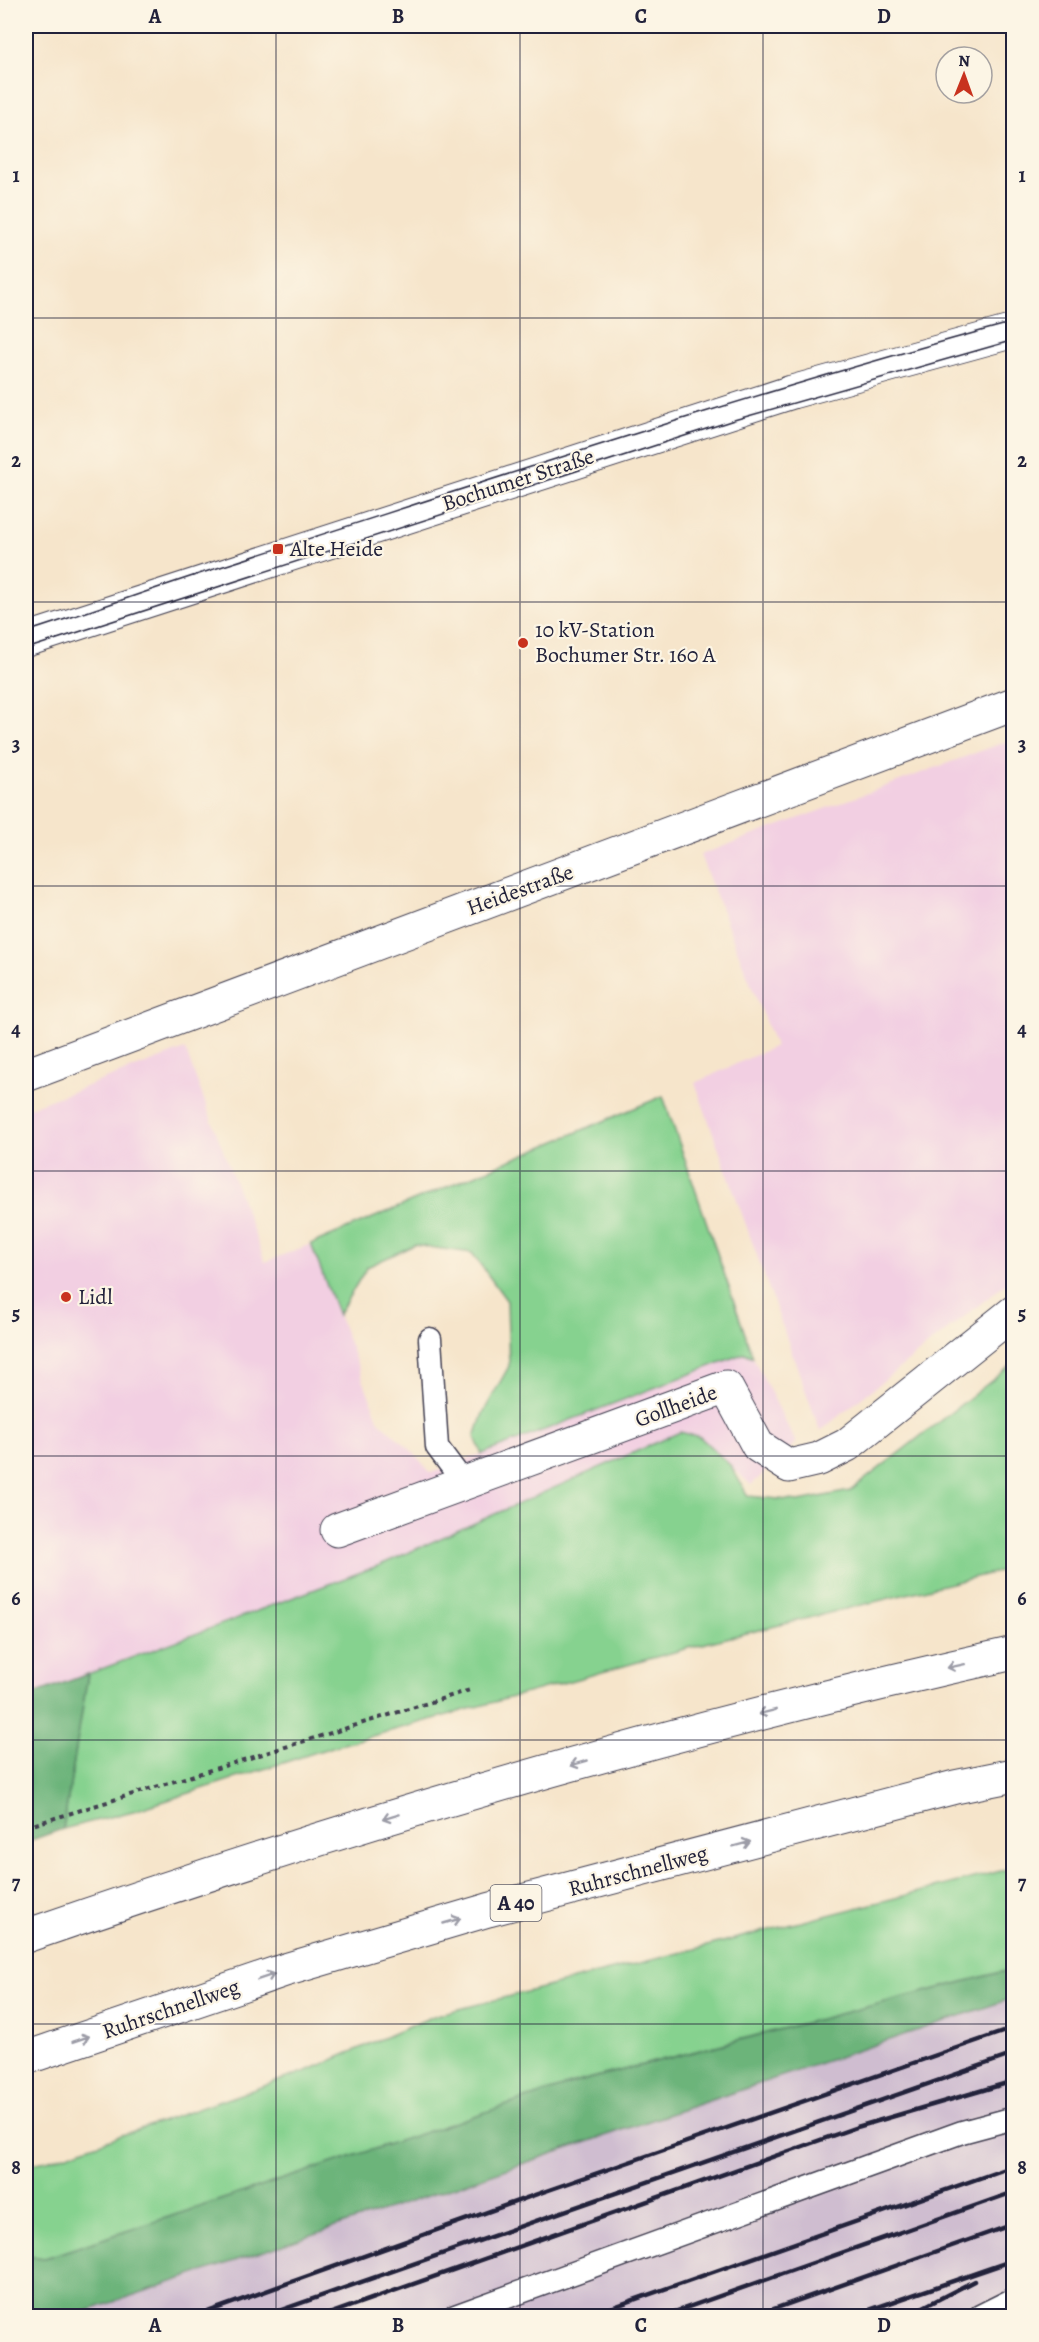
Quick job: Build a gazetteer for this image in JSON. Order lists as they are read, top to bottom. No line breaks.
{"streets":{"main road":["Bochumer Straße","Heidestraße","Gollheide","Ruhrschnellweg","A 40"]},"places":{"transit":["Alte Heide"],"other":["10 kV-Station Bochumer Str. 160 A","Lidl"]},"north":"top","grid":{"columns":["A","B","C","D"],"rows":["1","2","3","4","5","6","7","8"]}}
